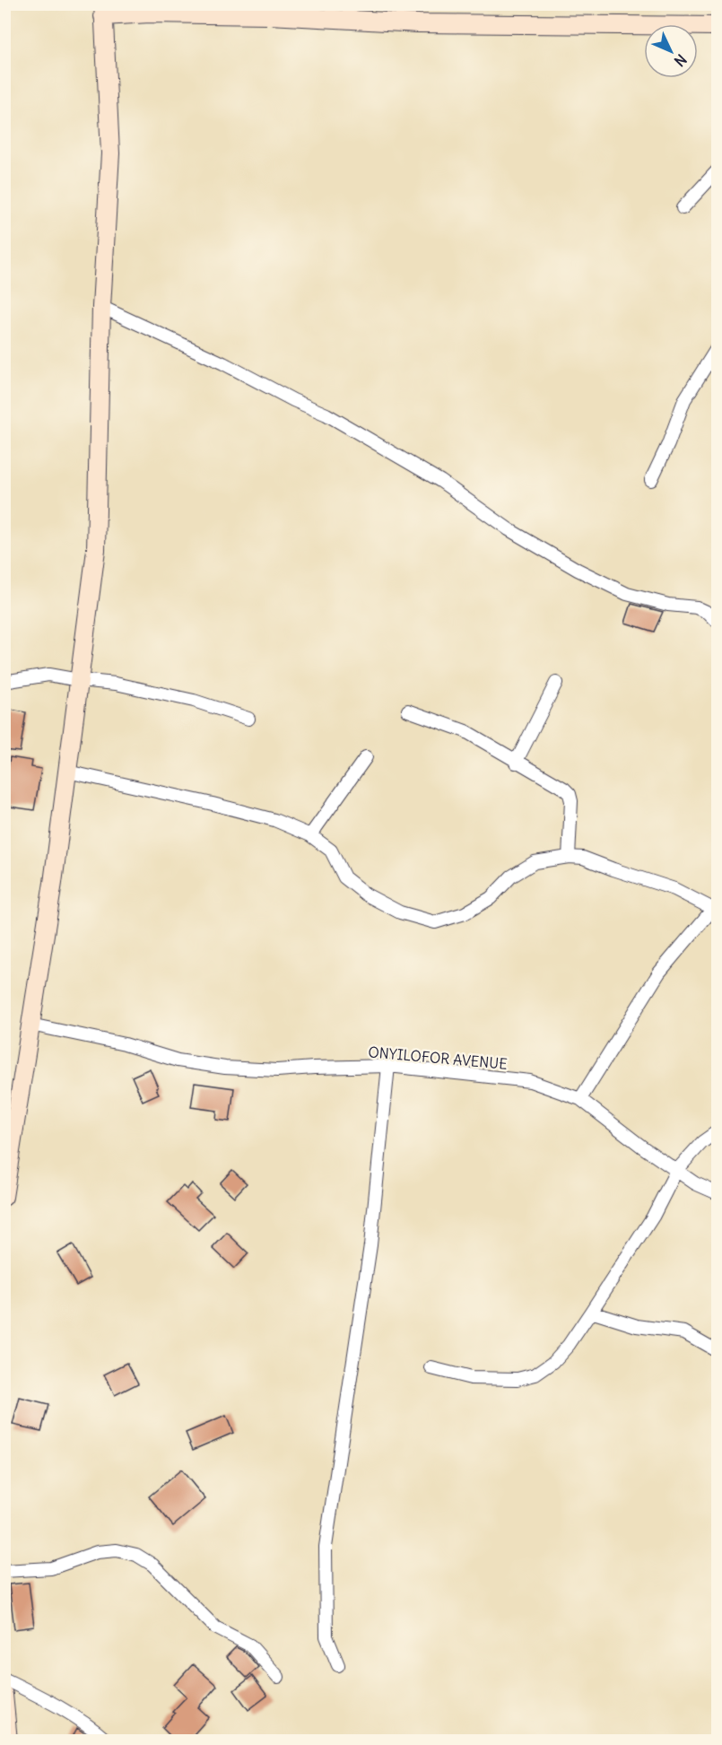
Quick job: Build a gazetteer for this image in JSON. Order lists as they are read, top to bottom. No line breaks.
{"streets":{"street":["ONYILOFOR AVENUE"]},"north":"bottom right"}
